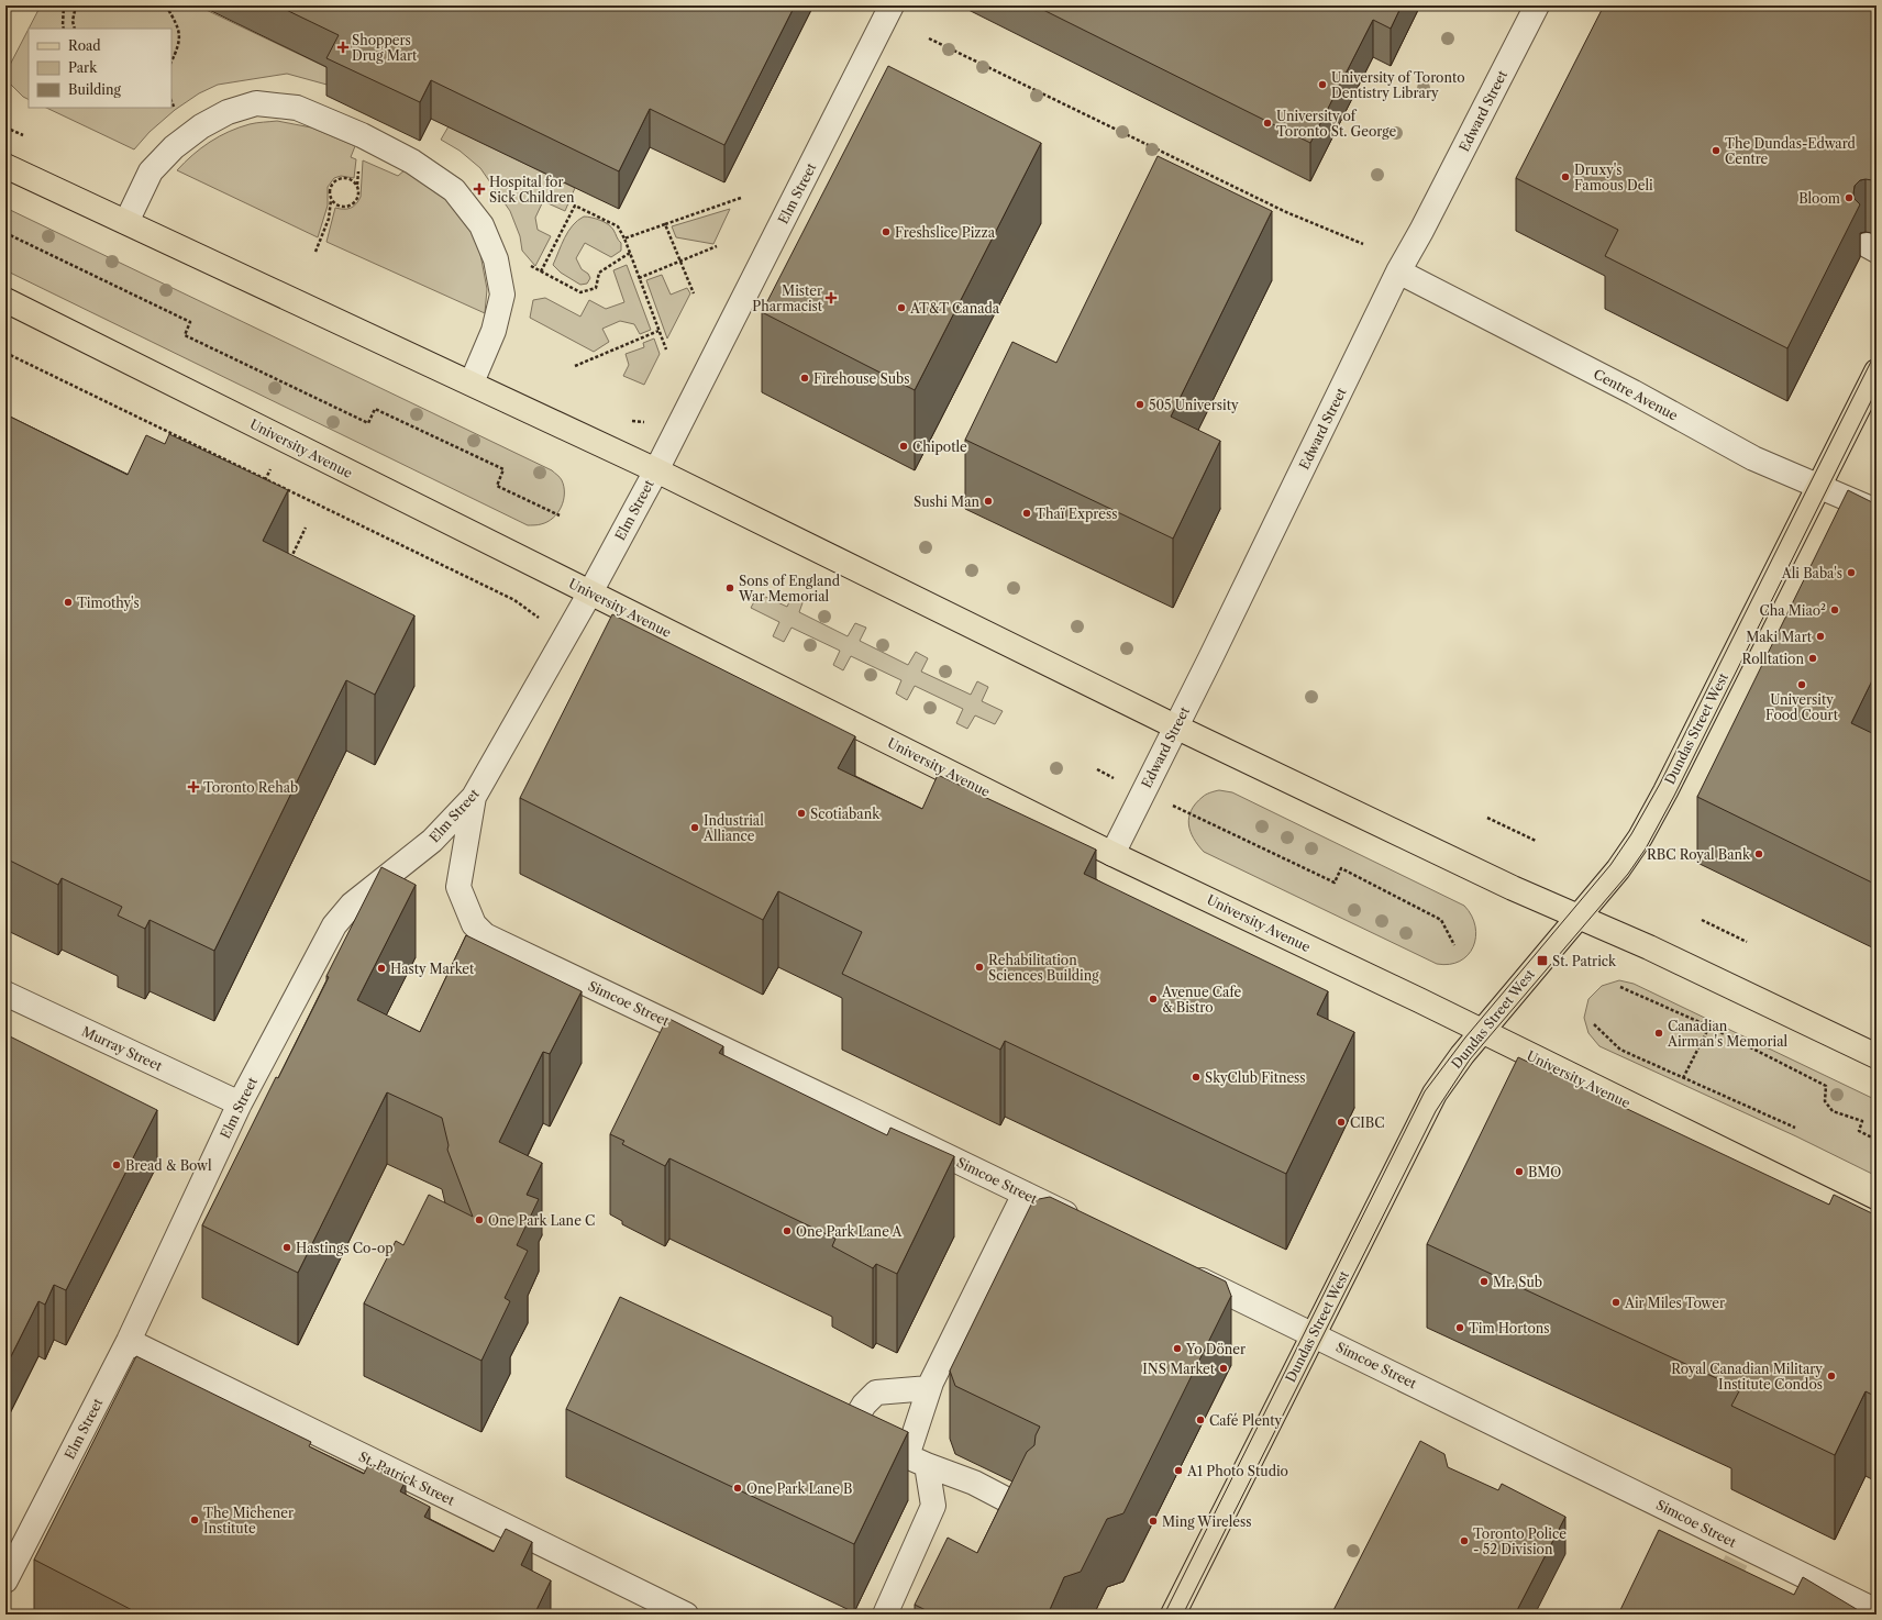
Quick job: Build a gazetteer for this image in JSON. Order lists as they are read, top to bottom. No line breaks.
{"streets":{"main road":["University Avenue","Dundas Street West"],"street":["Edward Street","Elm Street","Centre Avenue","Simcoe Street","Murray Street","St. Patrick Street"]},"crossings":[["Edward Street","Centre Avenue"],["Edward Street","University Avenue"],["Elm Street","University Avenue"],["Elm Street","Simcoe Street"],["Elm Street","Murray Street"],["Elm Street","St. Patrick Street"],["Centre Avenue","Dundas Street West"],["University Avenue","Dundas Street West"],["Dundas Street West","Simcoe Street"]],"places":{"health":["Shoppers Drug Mart","Hospital for Sick Children","Mister Pharmacist","Toronto Rehab"],"other":["University of Toronto Dentistry Library","University of Toronto St. George","The Dundas-Edward Centre","Druxy's Famous Deli","Bloom","Freshslice Pizza","AT&T Canada","Firehouse Subs","505 University","Chipotle","Sushi Man","Thaï Express","Ali Baba's","Sons of England War Memorial","Timothy's","Cha Miao²","Maki Mart","Rolltation","University Food Court","Scotiabank","Industrial Alliance","RBC Royal Bank","Rehabilitation Sciences Building","Hasty Market","Avenue Cafe & Bistro","Canadian Airman's Memorial","SkyClub Fitness","CIBC","Bread & Bowl","BMO","One Park Lane C","One Park Lane A","Hastings Co-op","Mr. Sub","Air Miles Tower","Tim Hortons","Yo Döner","INS Market","Royal Canadian Military Institute Condos","Café Plenty","A1 Photo Studio","One Park Lane B","The Michener Institute","Ming Wireless","Toronto Police - 52 Division"],"transit":["St. Patrick"]},"legend":["Road","Park","Building"]}
